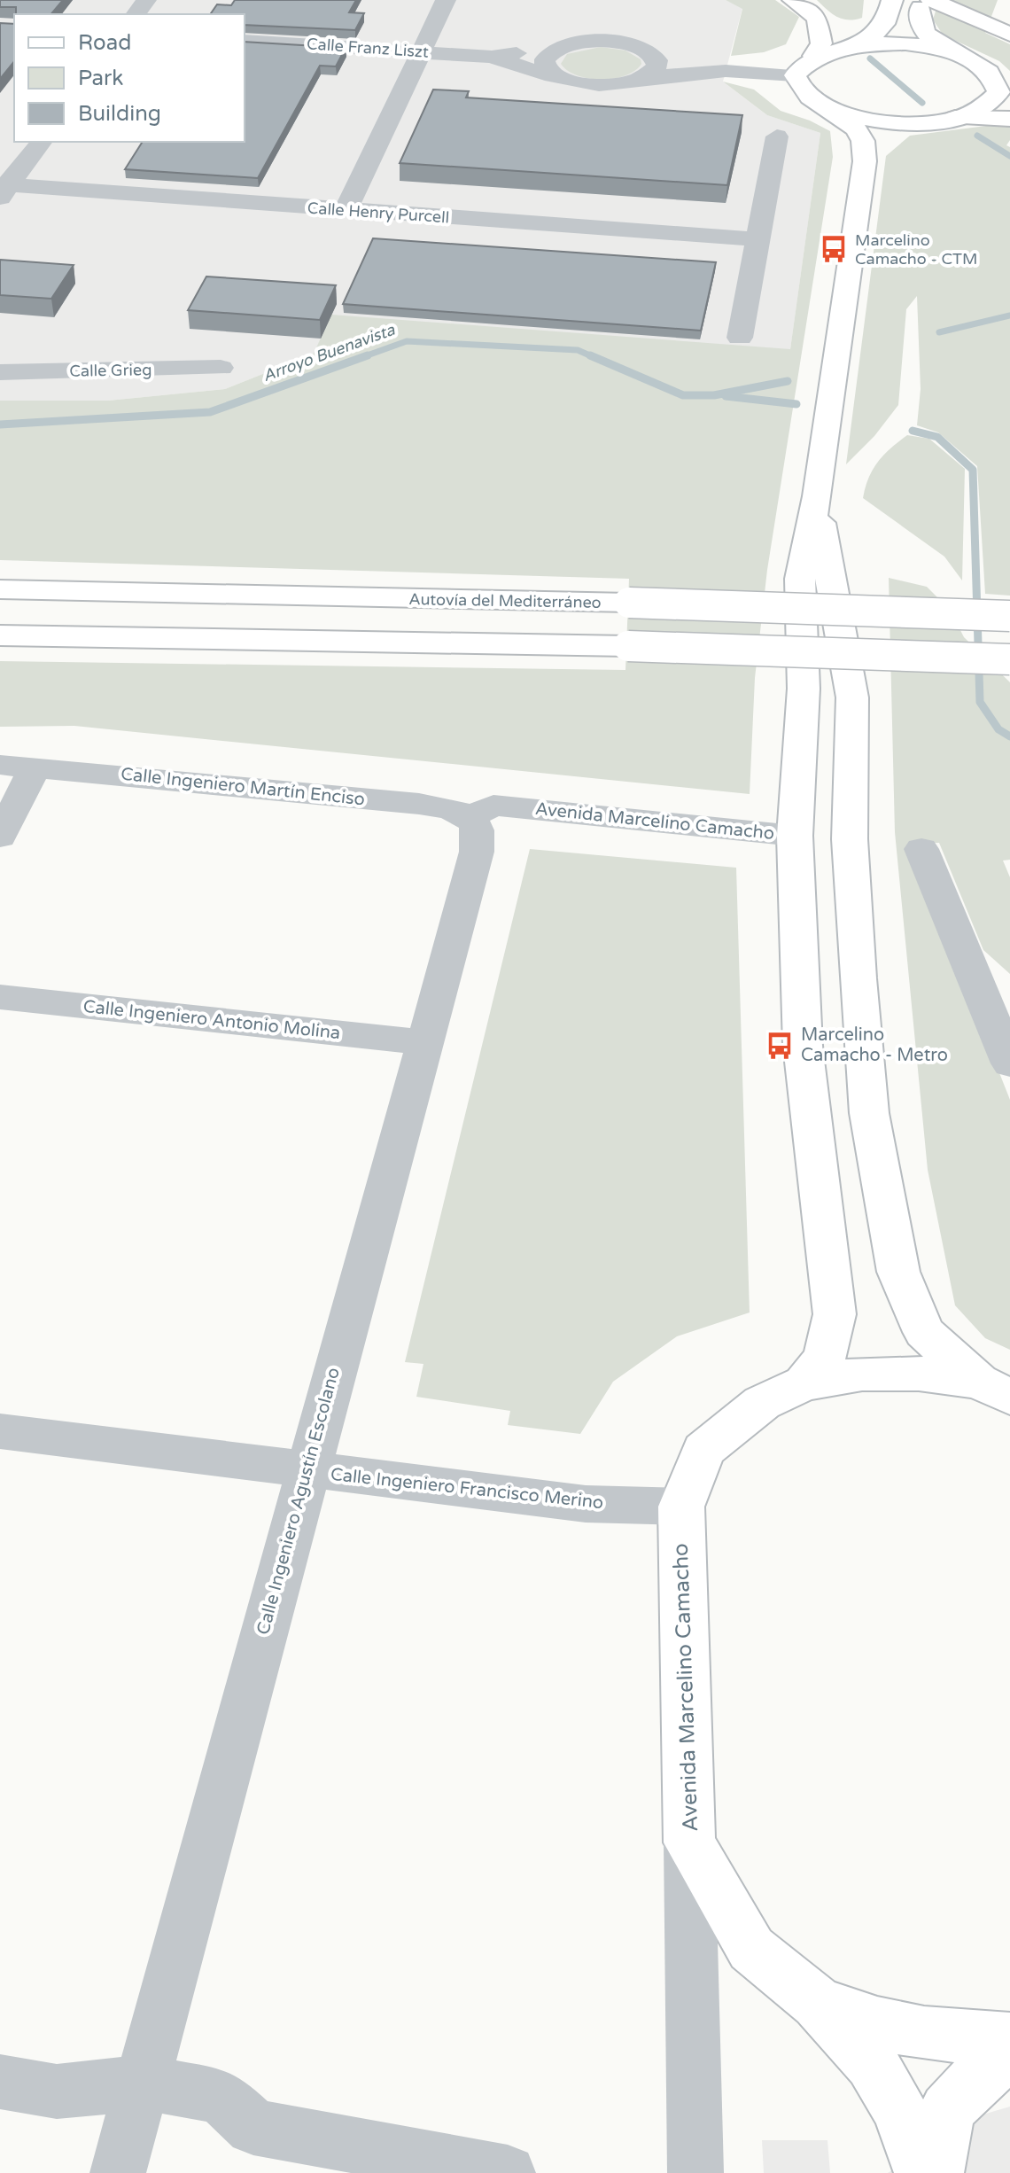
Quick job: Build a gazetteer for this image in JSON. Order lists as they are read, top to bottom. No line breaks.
{"streets":{"main road":["Autovía del Mediterráneo","Avenida Marcelino Camacho"],"street":["Calle Franz Liszt","Calle Henry Purcell","Calle Grieg","Calle Ingeniero Martín Enciso","Calle Ingeniero Antonio Molina","Calle Ingeniero Francisco Merino","Calle Ingeniero Agustín Escolano"]},"crossings":[["Calle Ingeniero Martín Enciso","Avenida Marcelino Camacho"],["Calle Ingeniero Martín Enciso","Calle Ingeniero Agustín Escolano"],["Avenida Marcelino Camacho","Calle Ingeniero Francisco Merino"],["Avenida Marcelino Camacho","Calle Ingeniero Agustín Escolano"],["Calle Ingeniero Antonio Molina","Calle Ingeniero Agustín Escolano"],["Calle Ingeniero Francisco Merino","Calle Ingeniero Agustín Escolano"]],"water":["Arroyo Buenavista"],"places":{"bus stop":["Marcelino Camacho - CTM","Marcelino Camacho - Metro"]},"legend":["Road","Park","Building"]}
